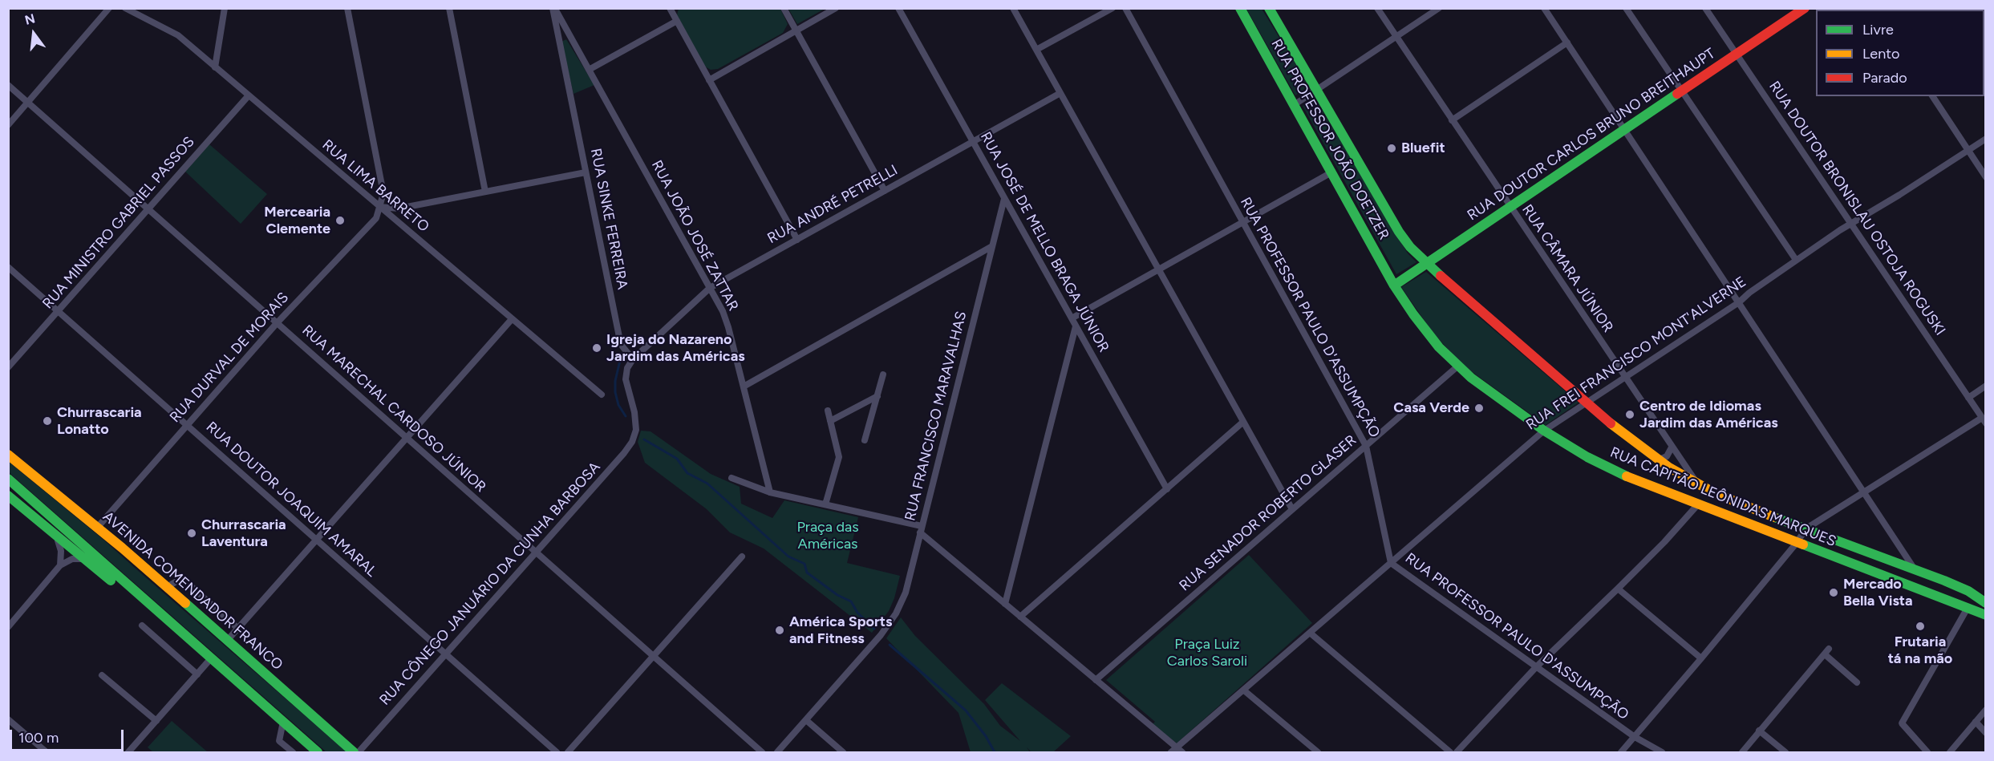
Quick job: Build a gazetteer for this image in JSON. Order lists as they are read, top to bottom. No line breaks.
{"streets":{"main road":["RUA DOUTOR CARLOS BRUNO BREITHAUPT","RUA PROFESSOR JOÃO DOETZER","RUA CAPITÃO LEÔNIDAS MARQUES","AVENIDA COMENDADOR FRANCO"],"street":["RUA LIMA BARRETO","RUA ANDRÉ PETRELLI","RUA DOUTOR BRONISLAU OSTOJA ROGUSKI","RUA SINKE FERREIRA","RUA MINISTRO GABRIEL PASSOS","RUA JOÃO JOSÉ ZATTAR","RUA JOSÉ DE MELLO BRAGA JÚNIOR","RUA CÂMARA JÚNIOR","RUA PROFESSOR PAULO D'ASSUMPÇÃO","RUA FREI FRANCISCO MONT'ALVERNE","RUA DURVAL DE MORAIS","RUA MARECHAL CARDOSO JÚNIOR","RUA FRANCISCO MARAVALHAS","RUA DOUTOR JOAQUIM AMARAL","RUA SENADOR ROBERTO GLASER","RUA CÔNEGO JANUÁRIO DA CUNHA BARBOSA"]},"crossings":[["RUA DOUTOR CARLOS BRUNO BREITHAUPT","RUA PROFESSOR JOÃO DOETZER"],["RUA DOUTOR CARLOS BRUNO BREITHAUPT","RUA DOUTOR BRONISLAU OSTOJA ROGUSKI"],["RUA DOUTOR CARLOS BRUNO BREITHAUPT","RUA CÂMARA JÚNIOR"],["RUA DOUTOR CARLOS BRUNO BREITHAUPT","RUA CAPITÃO LEÔNIDAS MARQUES"],["RUA PROFESSOR JOÃO DOETZER","RUA CAPITÃO LEÔNIDAS MARQUES"],["RUA LIMA BARRETO","RUA MINISTRO GABRIEL PASSOS"],["RUA LIMA BARRETO","RUA DURVAL DE MORAIS"],["RUA ANDRÉ PETRELLI","RUA SINKE FERREIRA"],["RUA ANDRÉ PETRELLI","RUA JOÃO JOSÉ ZATTAR"],["RUA ANDRÉ PETRELLI","RUA JOSÉ DE MELLO BRAGA JÚNIOR"],["RUA ANDRÉ PETRELLI","RUA CÔNEGO JANUÁRIO DA CUNHA BARBOSA"],["RUA DOUTOR BRONISLAU OSTOJA ROGUSKI","RUA FREI FRANCISCO MONT'ALVERNE"],["RUA SINKE FERREIRA","RUA JOÃO JOSÉ ZATTAR"],["RUA SINKE FERREIRA","RUA CÔNEGO JANUÁRIO DA CUNHA BARBOSA"],["RUA MINISTRO GABRIEL PASSOS","RUA MARECHAL CARDOSO JÚNIOR"],["RUA MINISTRO GABRIEL PASSOS","RUA DOUTOR JOAQUIM AMARAL"],["RUA JOSÉ DE MELLO BRAGA JÚNIOR","RUA FRANCISCO MARAVALHAS"],["RUA CÂMARA JÚNIOR","RUA FREI FRANCISCO MONT'ALVERNE"],["RUA CÂMARA JÚNIOR","RUA CAPITÃO LEÔNIDAS MARQUES"],["RUA PROFESSOR PAULO D'ASSUMPÇÃO","RUA FREI FRANCISCO MONT'ALVERNE"],["RUA PROFESSOR PAULO D'ASSUMPÇÃO","RUA SENADOR ROBERTO GLASER"],["RUA FREI FRANCISCO MONT'ALVERNE","RUA CAPITÃO LEÔNIDAS MARQUES"],["RUA DURVAL DE MORAIS","RUA MARECHAL CARDOSO JÚNIOR"],["RUA DURVAL DE MORAIS","RUA DOUTOR JOAQUIM AMARAL"],["RUA DURVAL DE MORAIS","AVENIDA COMENDADOR FRANCO"],["RUA MARECHAL CARDOSO JÚNIOR","RUA CÔNEGO JANUÁRIO DA CUNHA BARBOSA"],["RUA CAPITÃO LEÔNIDAS MARQUES","RUA SENADOR ROBERTO GLASER"],["RUA DOUTOR JOAQUIM AMARAL","RUA CÔNEGO JANUÁRIO DA CUNHA BARBOSA"]],"parks":["Praça das Américas","Praça Luiz Carlos Saroli"],"places":["Bluefit","Mercearia Clemente","Igreja do Nazareno Jardim das Américas","Casa Verde","Centro de Idiomas Jardim das Américas","Churrascaria Lonatto","Churrascaria Laventura","Mercado Bella Vista","Frutaria tá na mão","América Sports and Fitness"],"legend":["Livre","Lento","Parado"],"scale_bar":"100 m","north":"top"}
